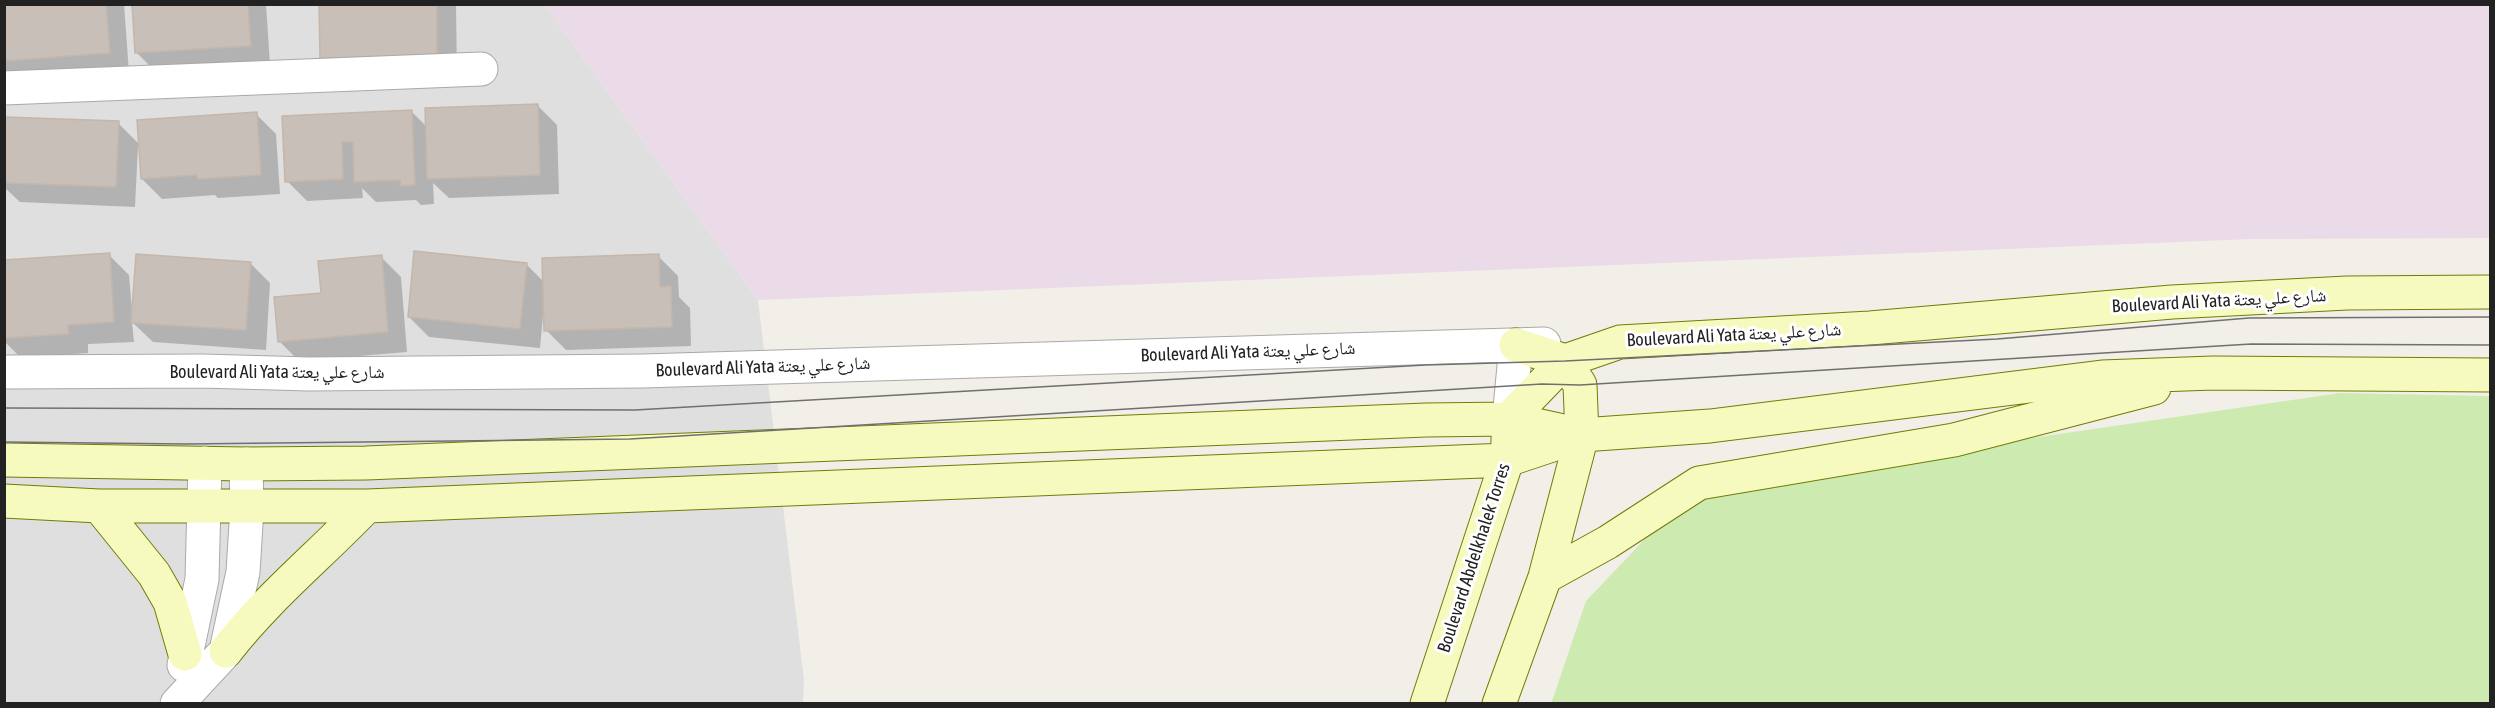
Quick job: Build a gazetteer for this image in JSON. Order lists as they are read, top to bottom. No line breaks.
{"streets":{"main road":["Boulevard Ali Yata شارع علي يعتة","Boulevard Abdelkhalek Torres"]}}
